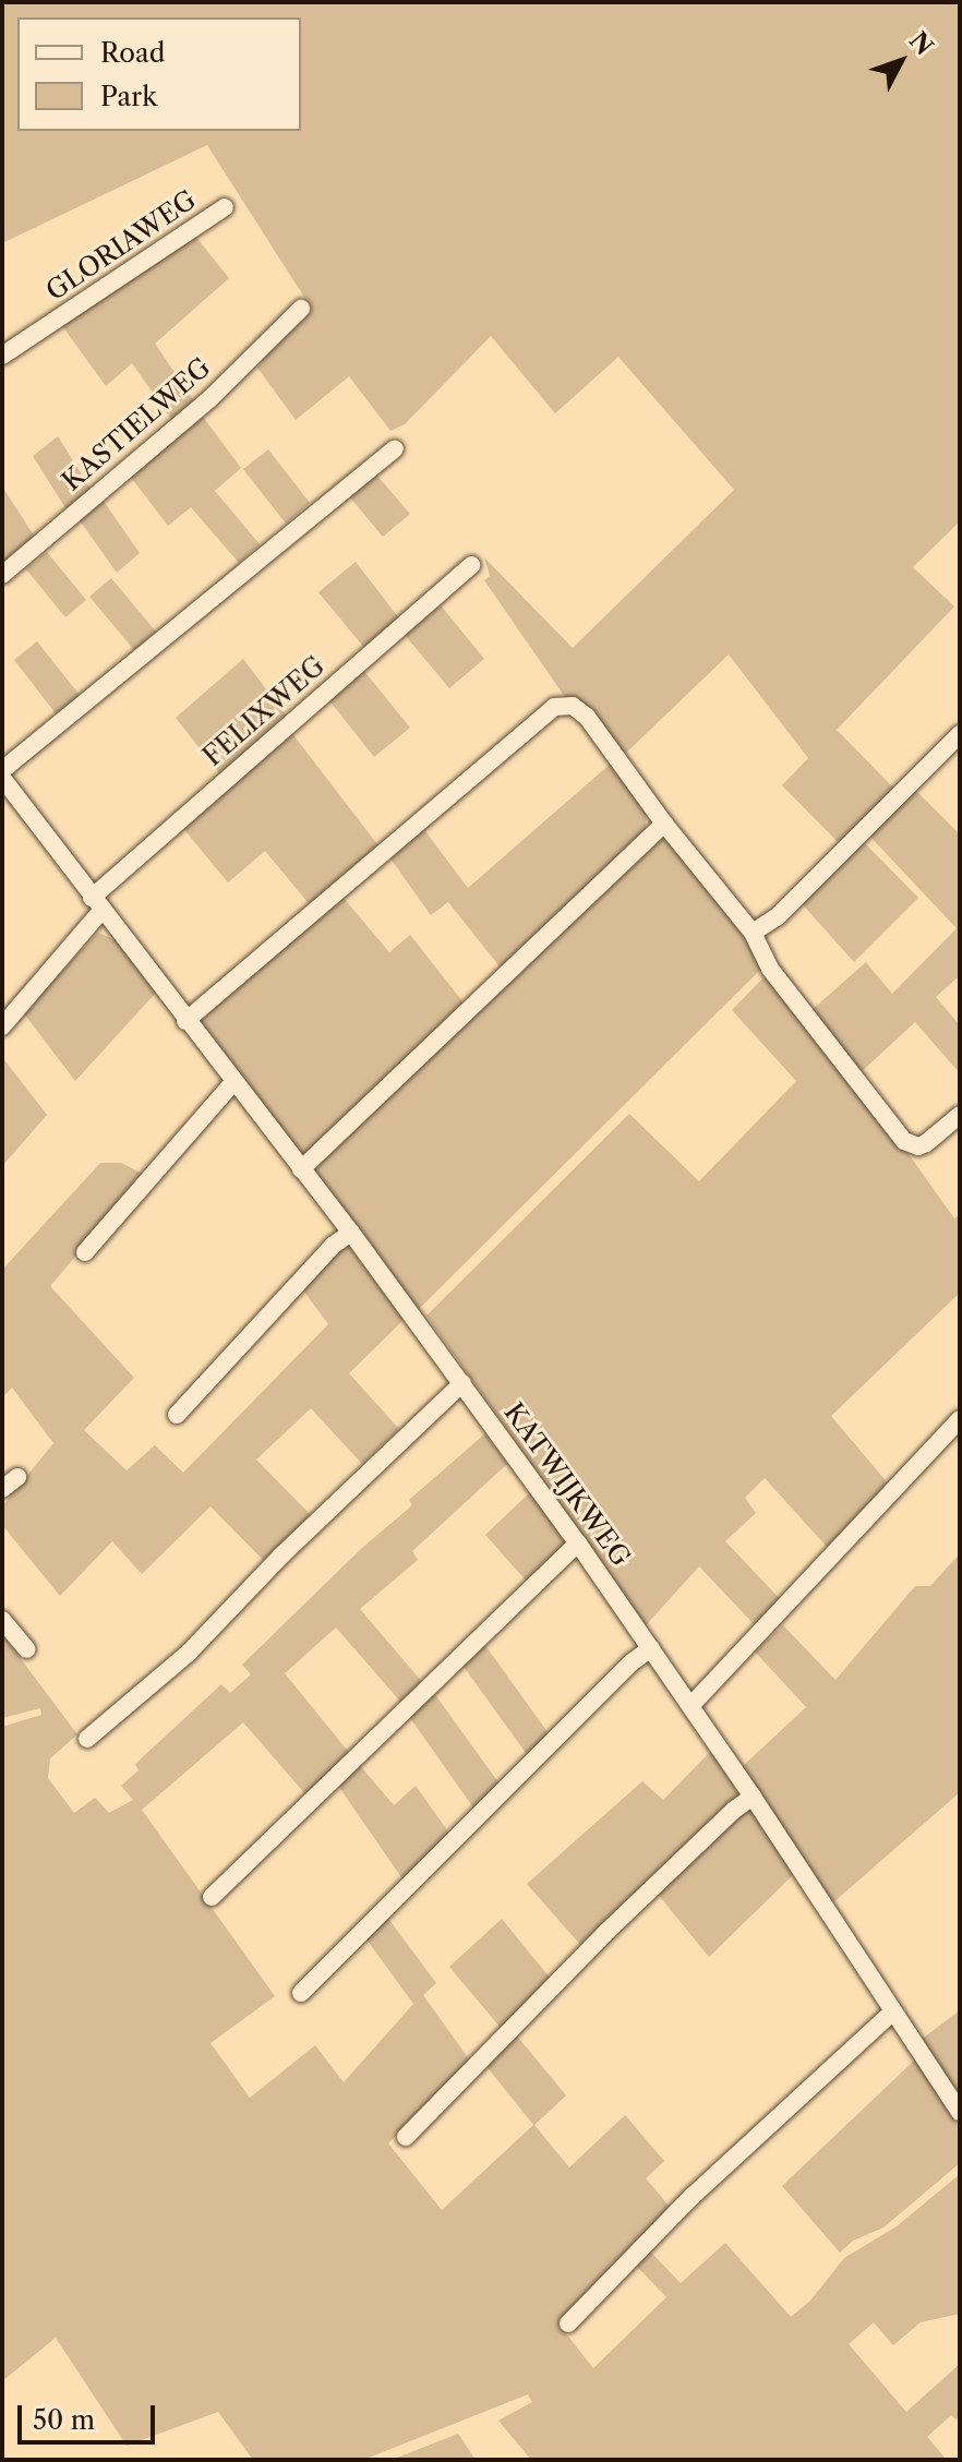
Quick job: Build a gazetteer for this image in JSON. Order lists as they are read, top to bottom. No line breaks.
{"streets":{"street":["GLORIAWEG","KASTIELWEG","FELIXWEG","KATWIJKWEG"]},"crossings":[["FELIXWEG","KATWIJKWEG"]],"legend":["Road","Park"],"scale_bar":"50 m","north":"top right"}
